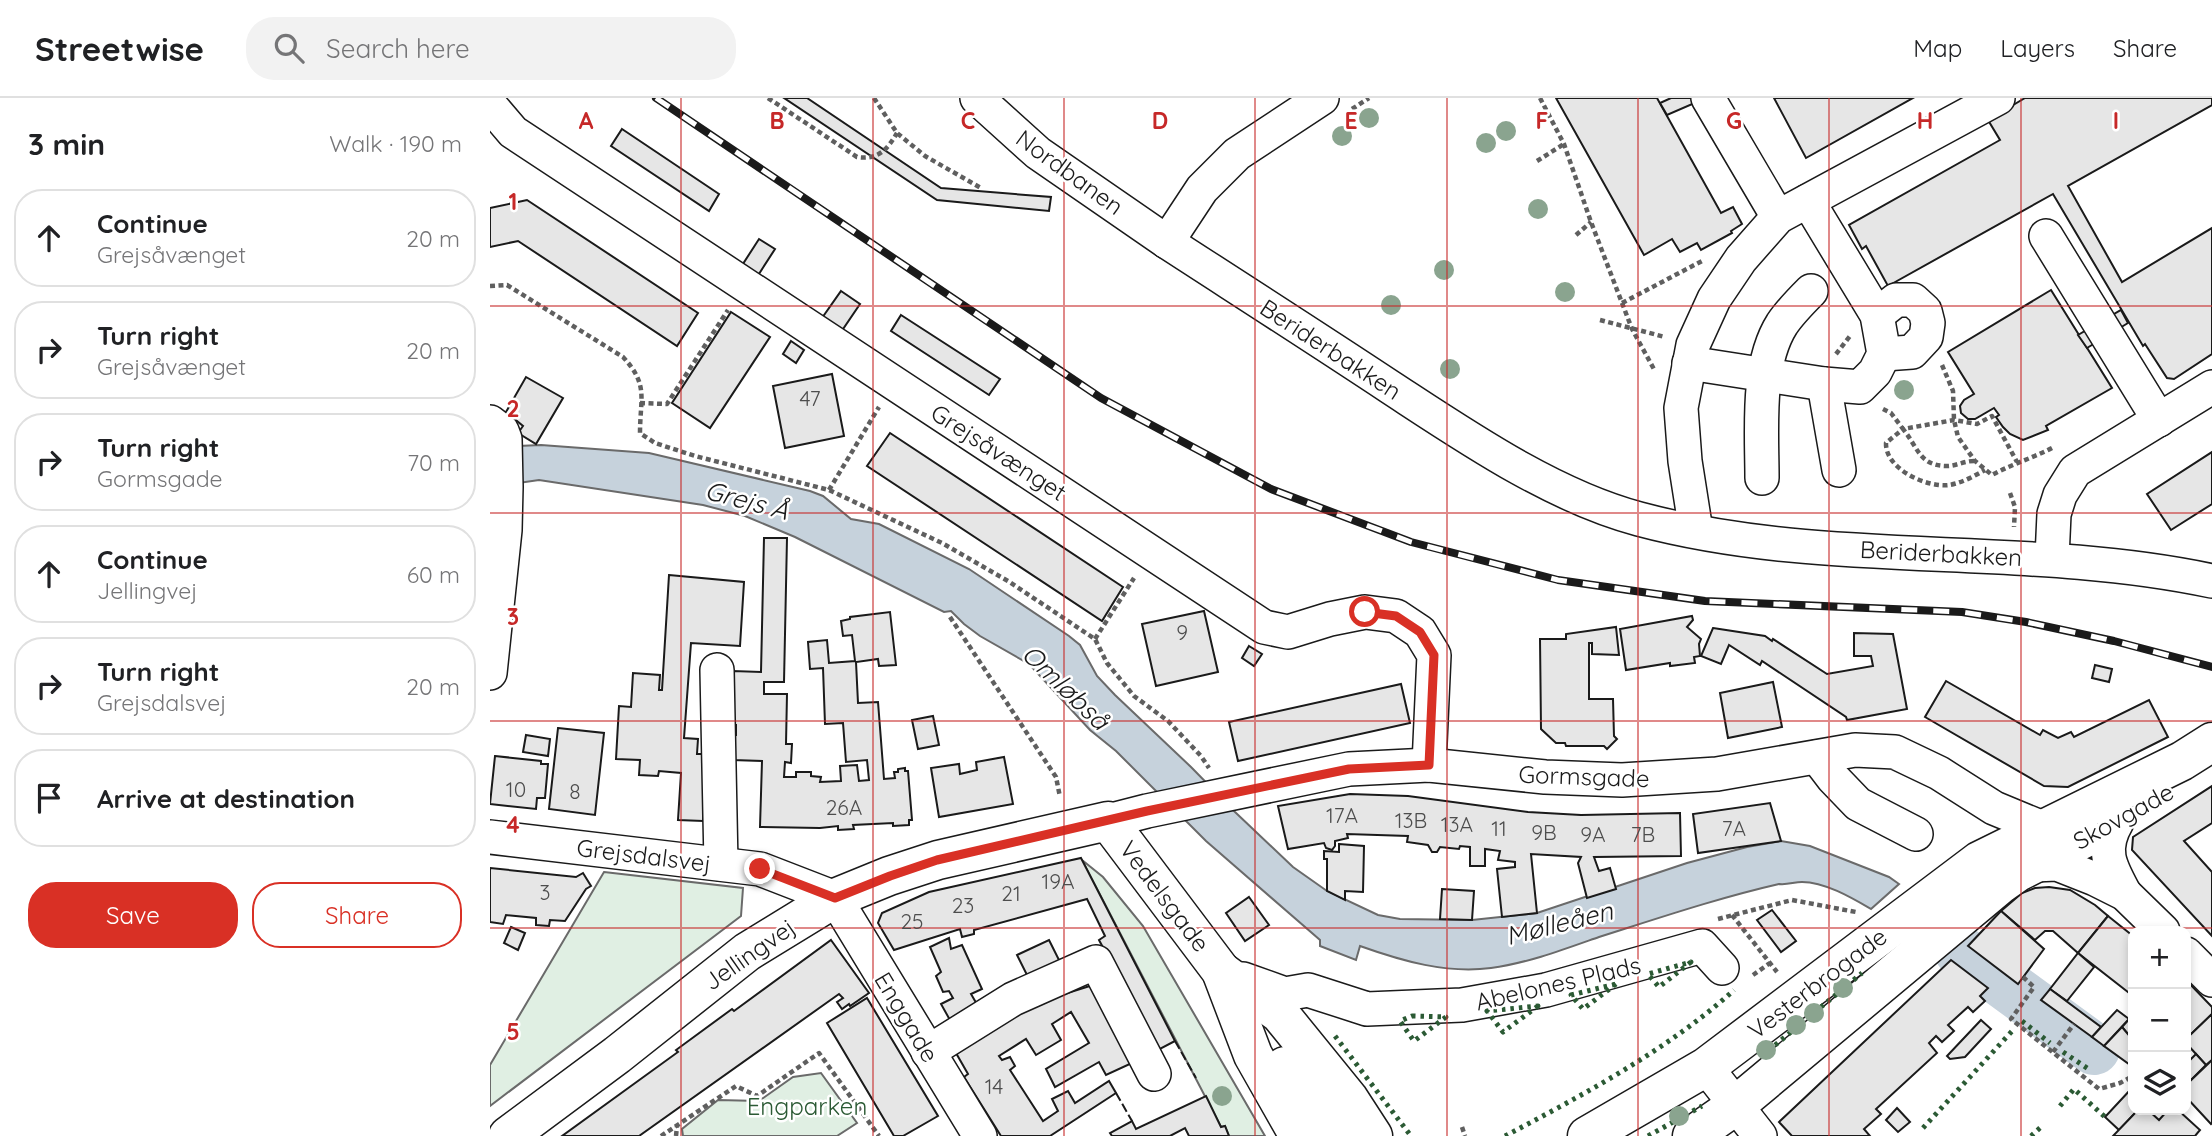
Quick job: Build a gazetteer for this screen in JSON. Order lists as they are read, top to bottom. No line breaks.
{"streets":{"main road":["Skovgade","Vedelsgade","Jellingvej","Vesterbrogade"],"street":["Nordbanen","Beriderbakken","Grejsåvænget","Gormsgade","Grejsdalsvej","Abelones Plads","Enggade"]},"crossings":[["Nordbanen","Beriderbakken"],["Grejsåvænget","Gormsgade"],["Gormsgade","Skovgade"],["Gormsgade","Vedelsgade"],["Gormsgade","Jellingvej"],["Gormsgade","Vesterbrogade"],["Skovgade","Vesterbrogade"],["Grejsdalsvej","Jellingvej"],["Grejsdalsvej","Enggade"],["Vedelsgade","Jellingvej"],["Vedelsgade","Abelones Plads"],["Jellingvej","Enggade"]],"water":["Grejs Å","Omløbså","Mølleåen"],"parks":["Engparken"],"house_numbers":["47","9","10","8","26A","17A","13B","13A","11","7A","9B","9A","7B","19A","3","21","23","25","14"],"page":{"header":"Streetwise","search":"Search here","nav":["Map","Layers","Share"],"heading":["3 min","Walk · 190 m"],"list":[["Continue","Grejsåvænget","20 m"],["Turn right","Grejsåvænget","20 m"],["Turn right","Gormsgade","70 m"],["Continue","Jellingvej","60 m"],["Turn right","Grejsdalsvej","20 m"],"Arrive at destination"],"buttons":["Save","Share"],"map_buttons":["+","−"]},"grid":{"columns":["A","B","C","D","E","F","G","H","I"],"rows":["1","2","3","4","5"]}}
